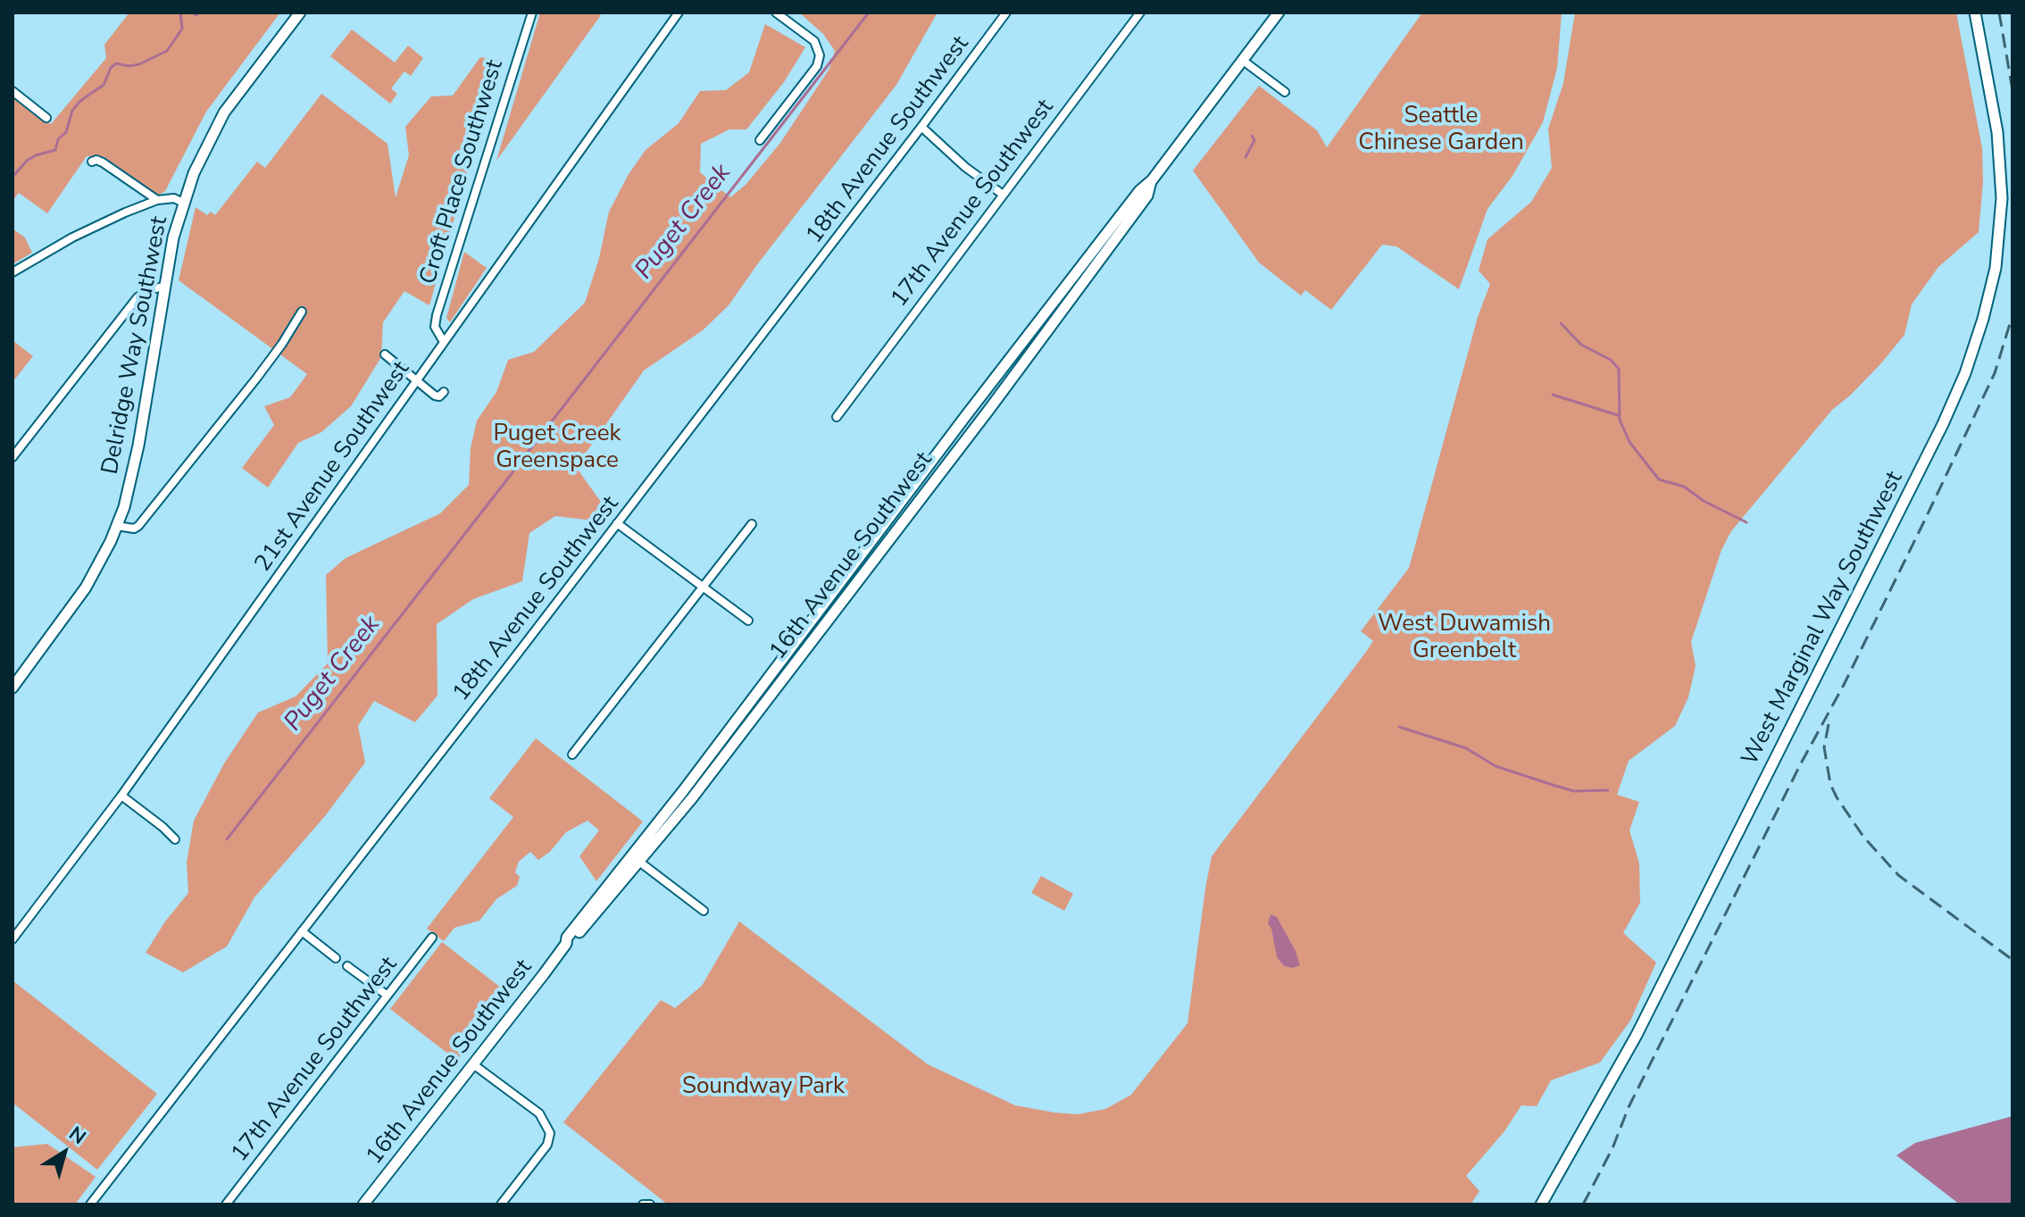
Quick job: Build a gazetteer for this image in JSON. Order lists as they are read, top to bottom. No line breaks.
{"streets":{"main road":["Delridge Way Southwest","16th Avenue Southwest","West Marginal Way Southwest"],"street":["18th Avenue Southwest","Croft Place Southwest","17th Avenue Southwest","21st Avenue Southwest"]},"crossings":[["Croft Place Southwest","21st Avenue Southwest"]],"water":["Puget Creek"],"parks":["Seattle Chinese Garden","Puget Creek Greenspace","West Duwamish Greenbelt","Soundway Park"],"north":"top right"}
